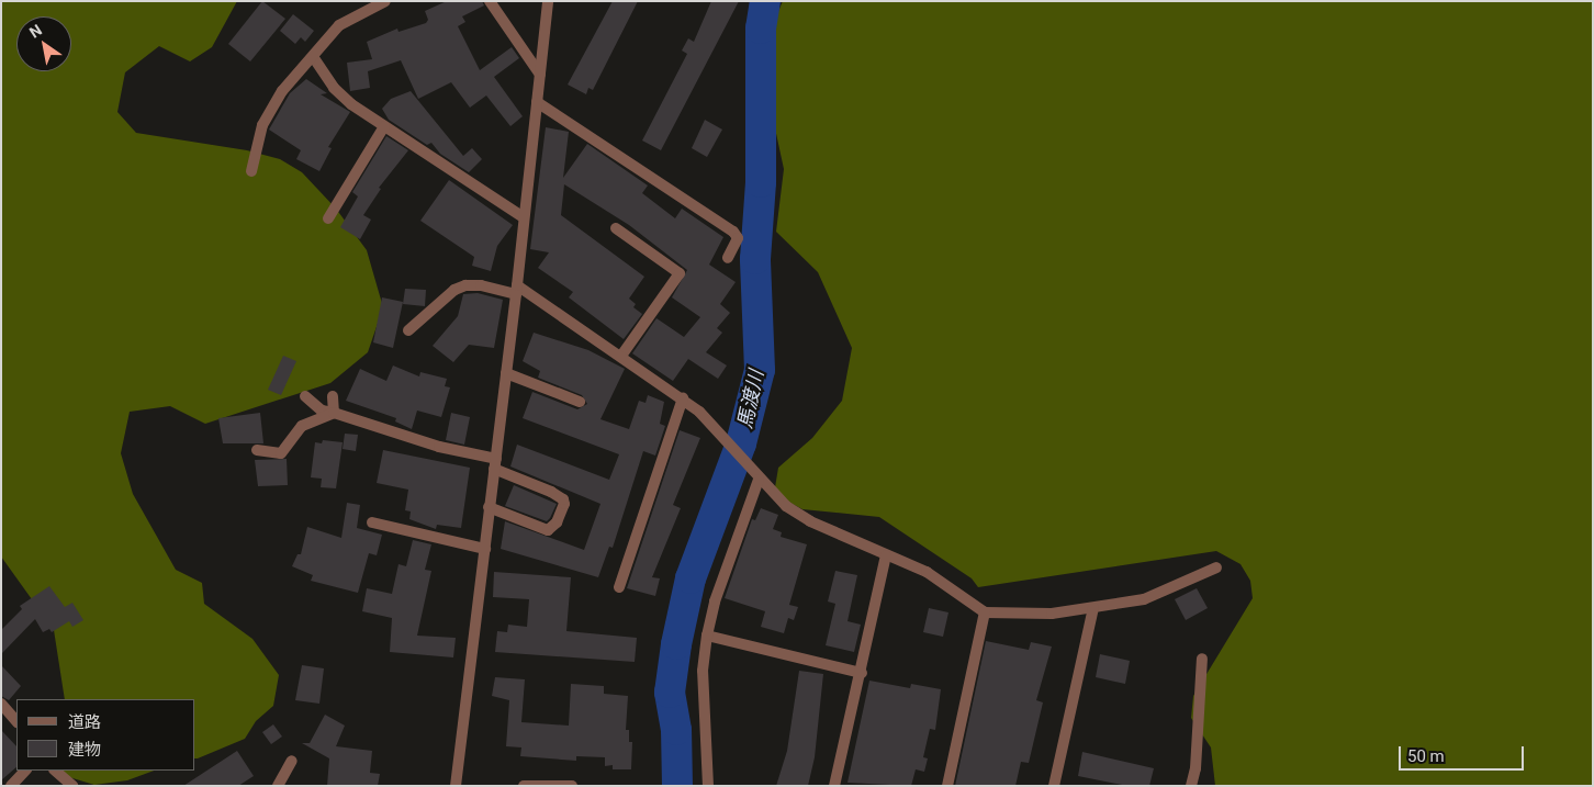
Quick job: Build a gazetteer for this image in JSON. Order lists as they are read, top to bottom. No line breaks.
{"water":["馬渡川"],"legend":["道路","建物"],"scale_bar":"50 m","north":"top left"}
